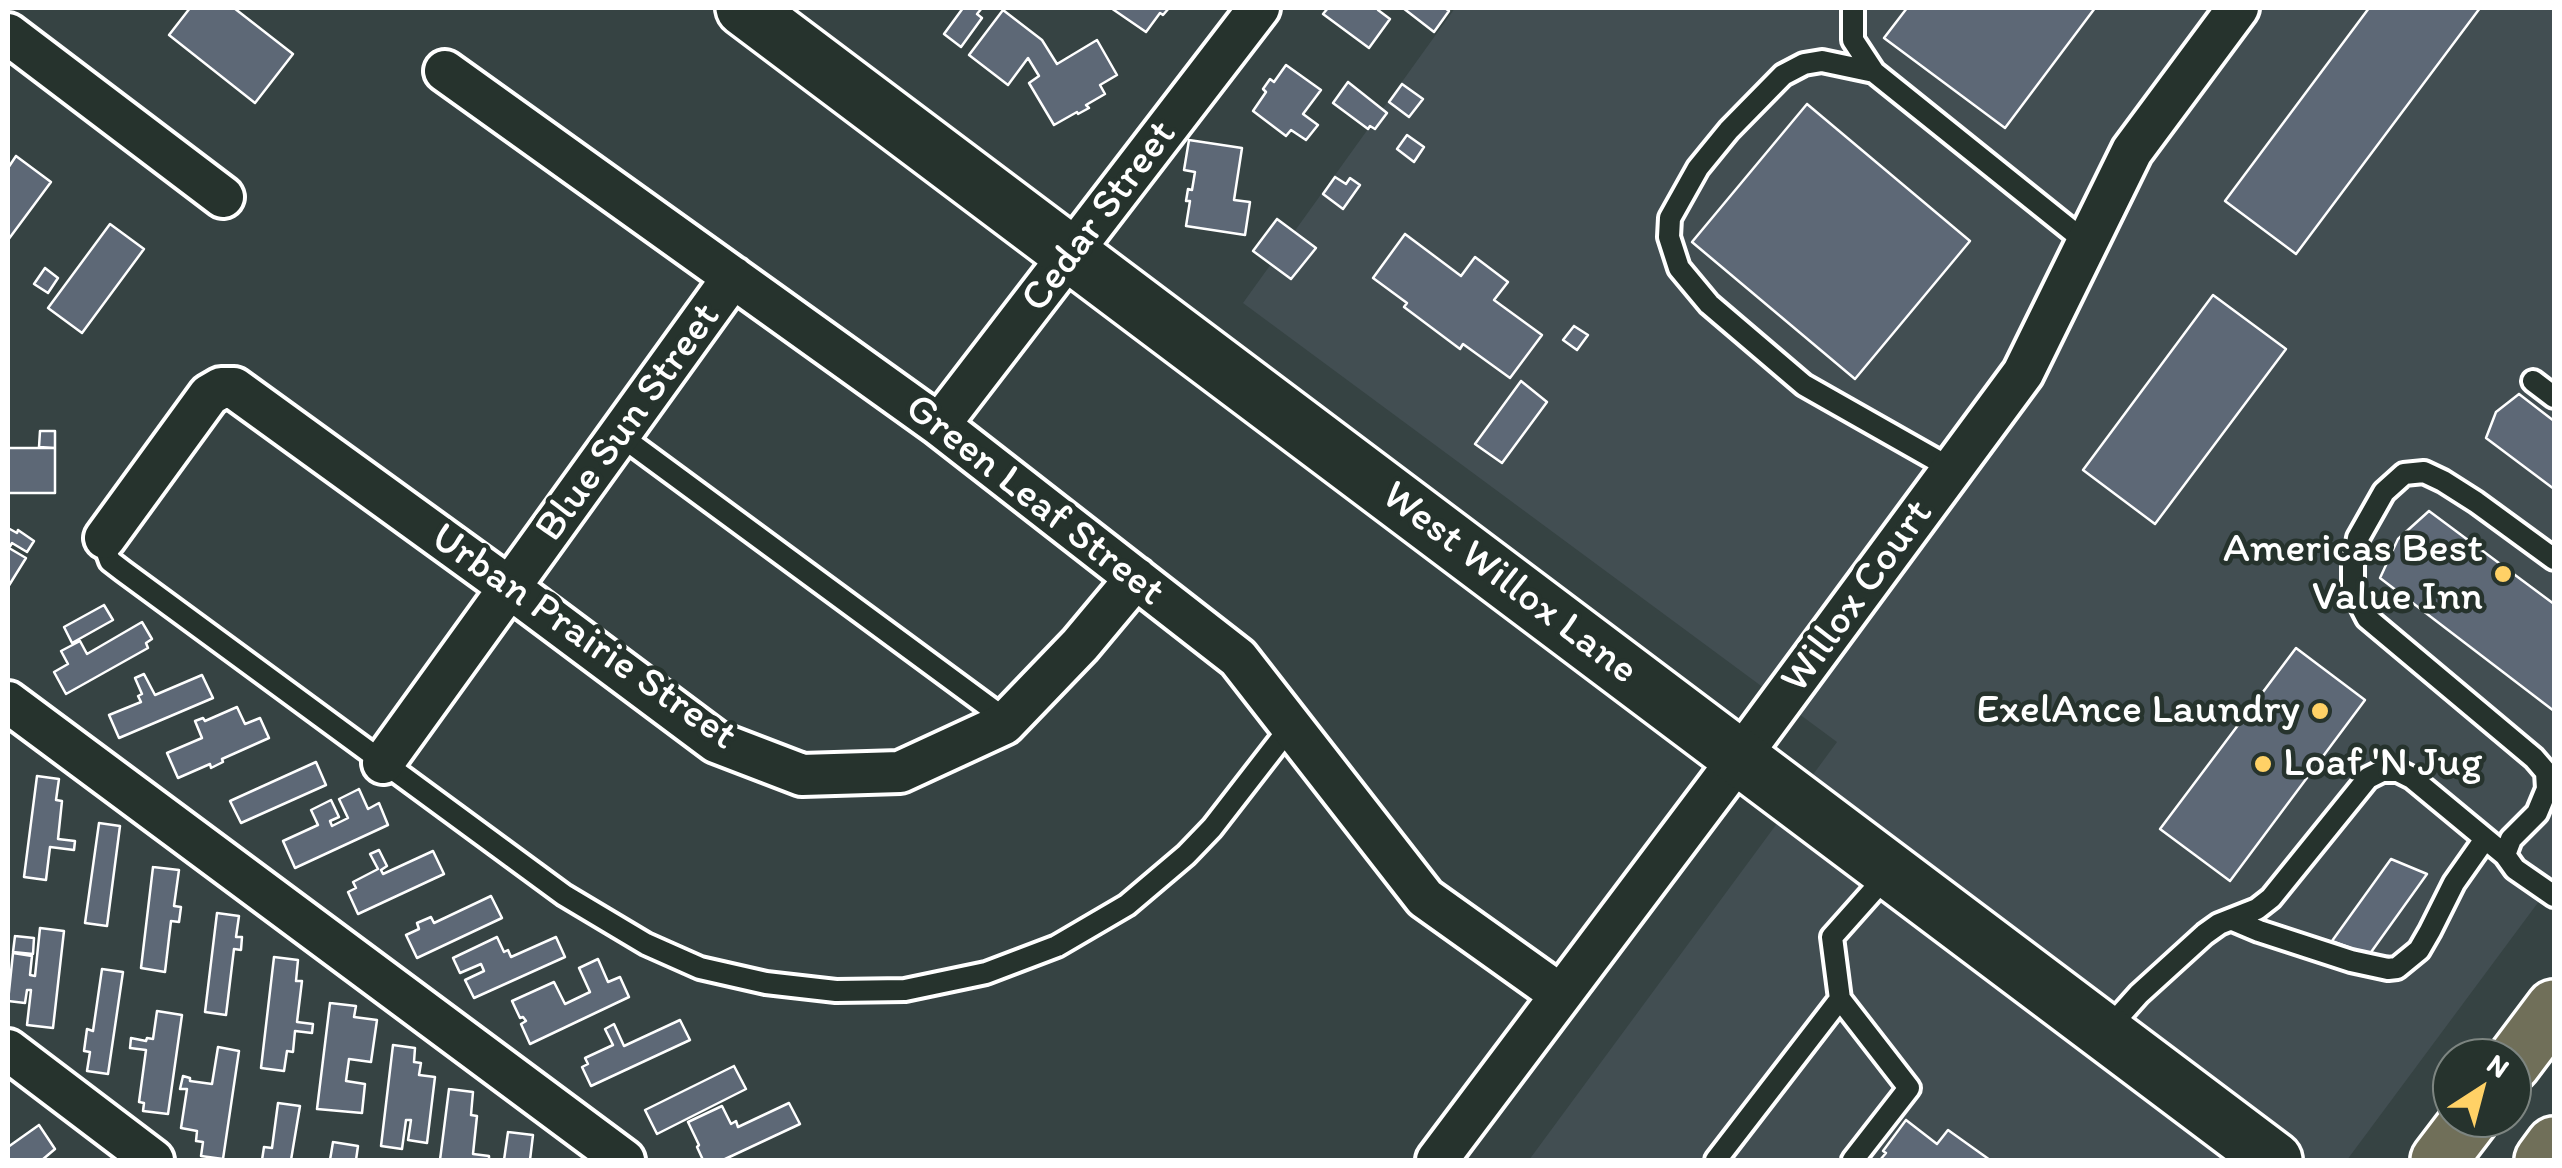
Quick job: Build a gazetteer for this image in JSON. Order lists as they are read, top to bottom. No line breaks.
{"streets":{"main road":["West Willox Lane"],"street":["Cedar Street","Blue Sun Street","Green Leaf Street","Willox Court","Urban Prairie Street"]},"crossings":[["Cedar Street","Green Leaf Street"],["Cedar Street","West Willox Lane"],["Blue Sun Street","Green Leaf Street"],["Blue Sun Street","Urban Prairie Street"],["Green Leaf Street","Willox Court"],["Green Leaf Street","Urban Prairie Street"],["West Willox Lane","Willox Court"]],"places":["Americas Best Value Inn","ExelAnce Laundry","Loaf 'N Jug"],"north":"top right"}
